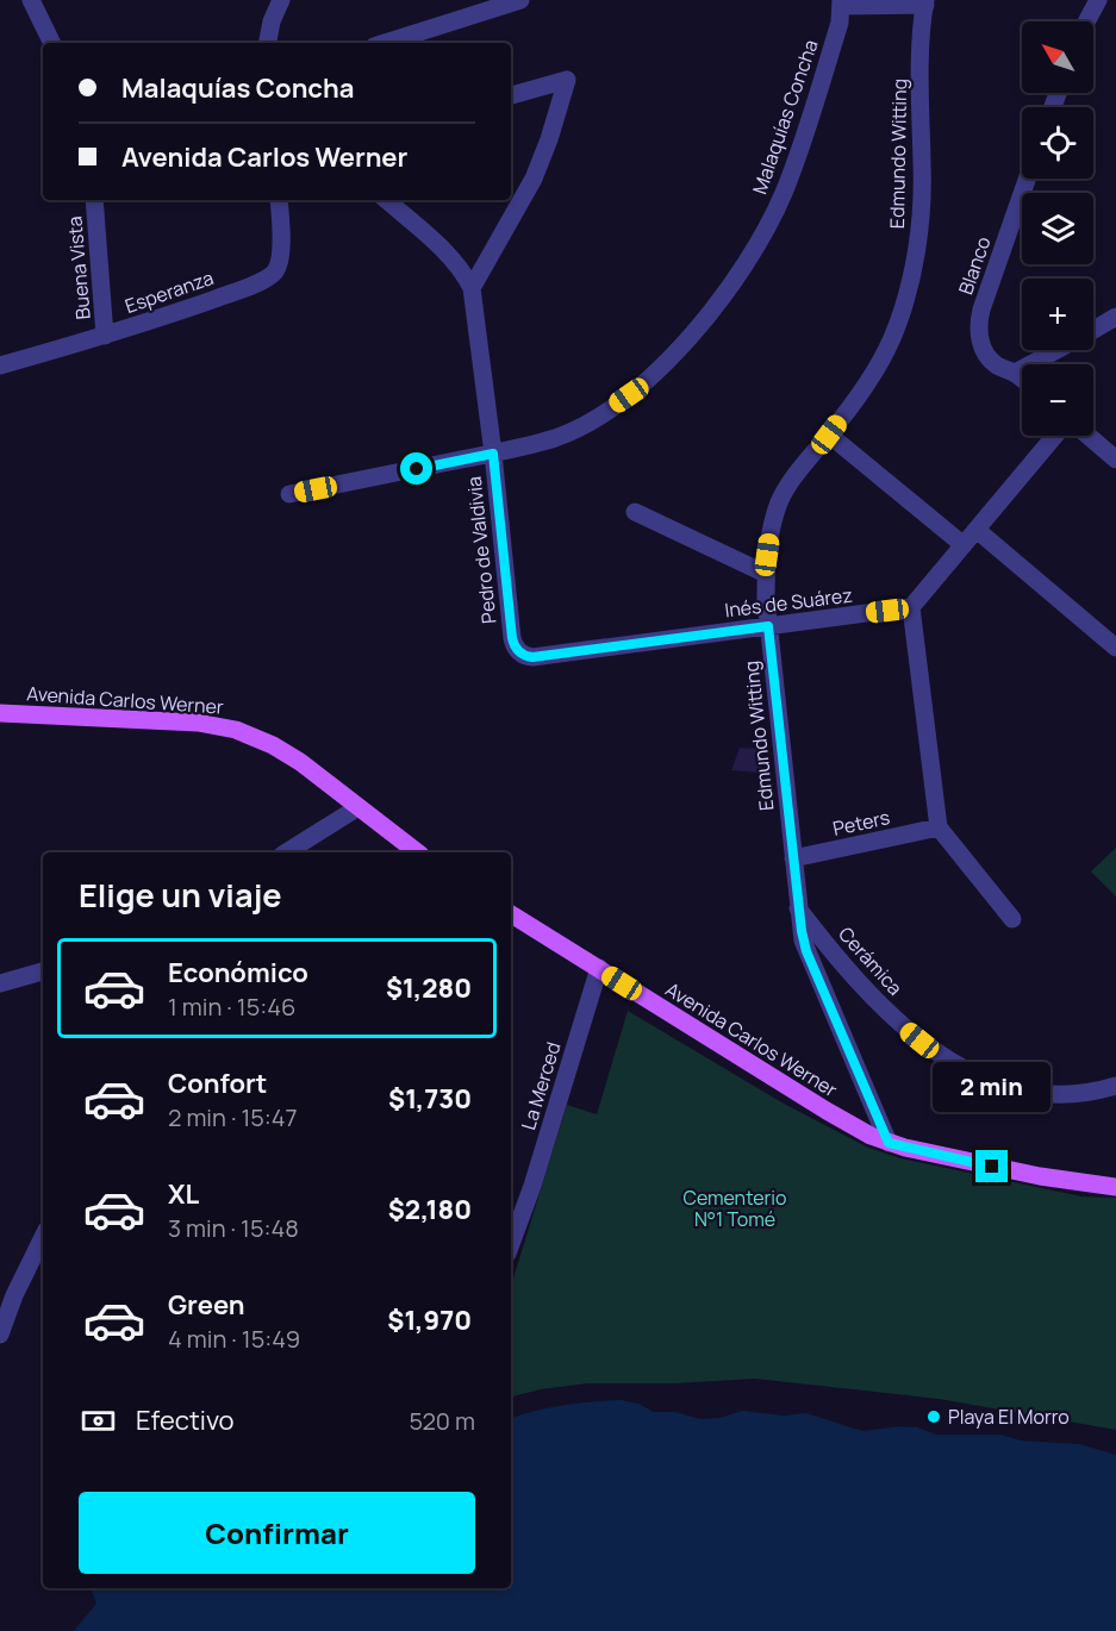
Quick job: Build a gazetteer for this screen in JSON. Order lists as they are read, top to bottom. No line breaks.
{"streets":{"main road":["Avenida Carlos Werner"],"street":["Malaquías Concha","Edmundo Witting","Blanco","Buena Vista","Esperanza","Pedro de Valdivia","Inés de Suárez","Peters","Cerámica","La Merced"]},"crossings":[["Malaquías Concha","Pedro de Valdivia"],["Edmundo Witting","Inés de Suárez"],["Edmundo Witting","Avenida Carlos Werner"],["Edmundo Witting","Peters"],["Edmundo Witting","Cerámica"],["Buena Vista","Esperanza"],["Pedro de Valdivia","Inés de Suárez"],["Avenida Carlos Werner","La Merced"]],"parks":["Cementerio N°1 Tomé"],"places":["Playa El Morro"],"north":"top left","page":{"map_buttons":["+","−"],"banner":["Malaquías Concha","Avenida Carlos Werner"],"heading":"Elige un viaje","list":[{"name":"Económico","note":"1 min · 15:46","value":"$1,280"},{"name":"Confort","note":"2 min · 15:47","value":"$1,730"},{"name":"XL","note":"3 min · 15:48","value":"$2,180"},{"name":"Green","note":"4 min · 15:49","value":"$1,970"}],"bubble":"2 min","pay":["Efectivo","520 m"],"buttons":"Confirmar"}}
